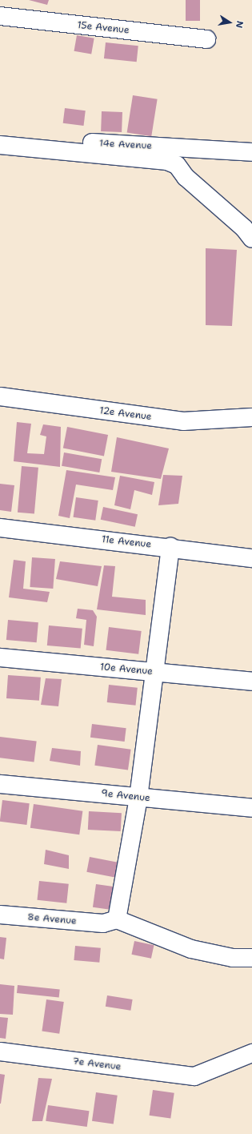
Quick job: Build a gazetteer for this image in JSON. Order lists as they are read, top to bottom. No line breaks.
{"streets":{"street":["15e Avenue","14e Avenue","12e Avenue","11e Avenue","10e Avenue","9e Avenue","8e Avenue","7e Avenue"]},"north":"right"}
